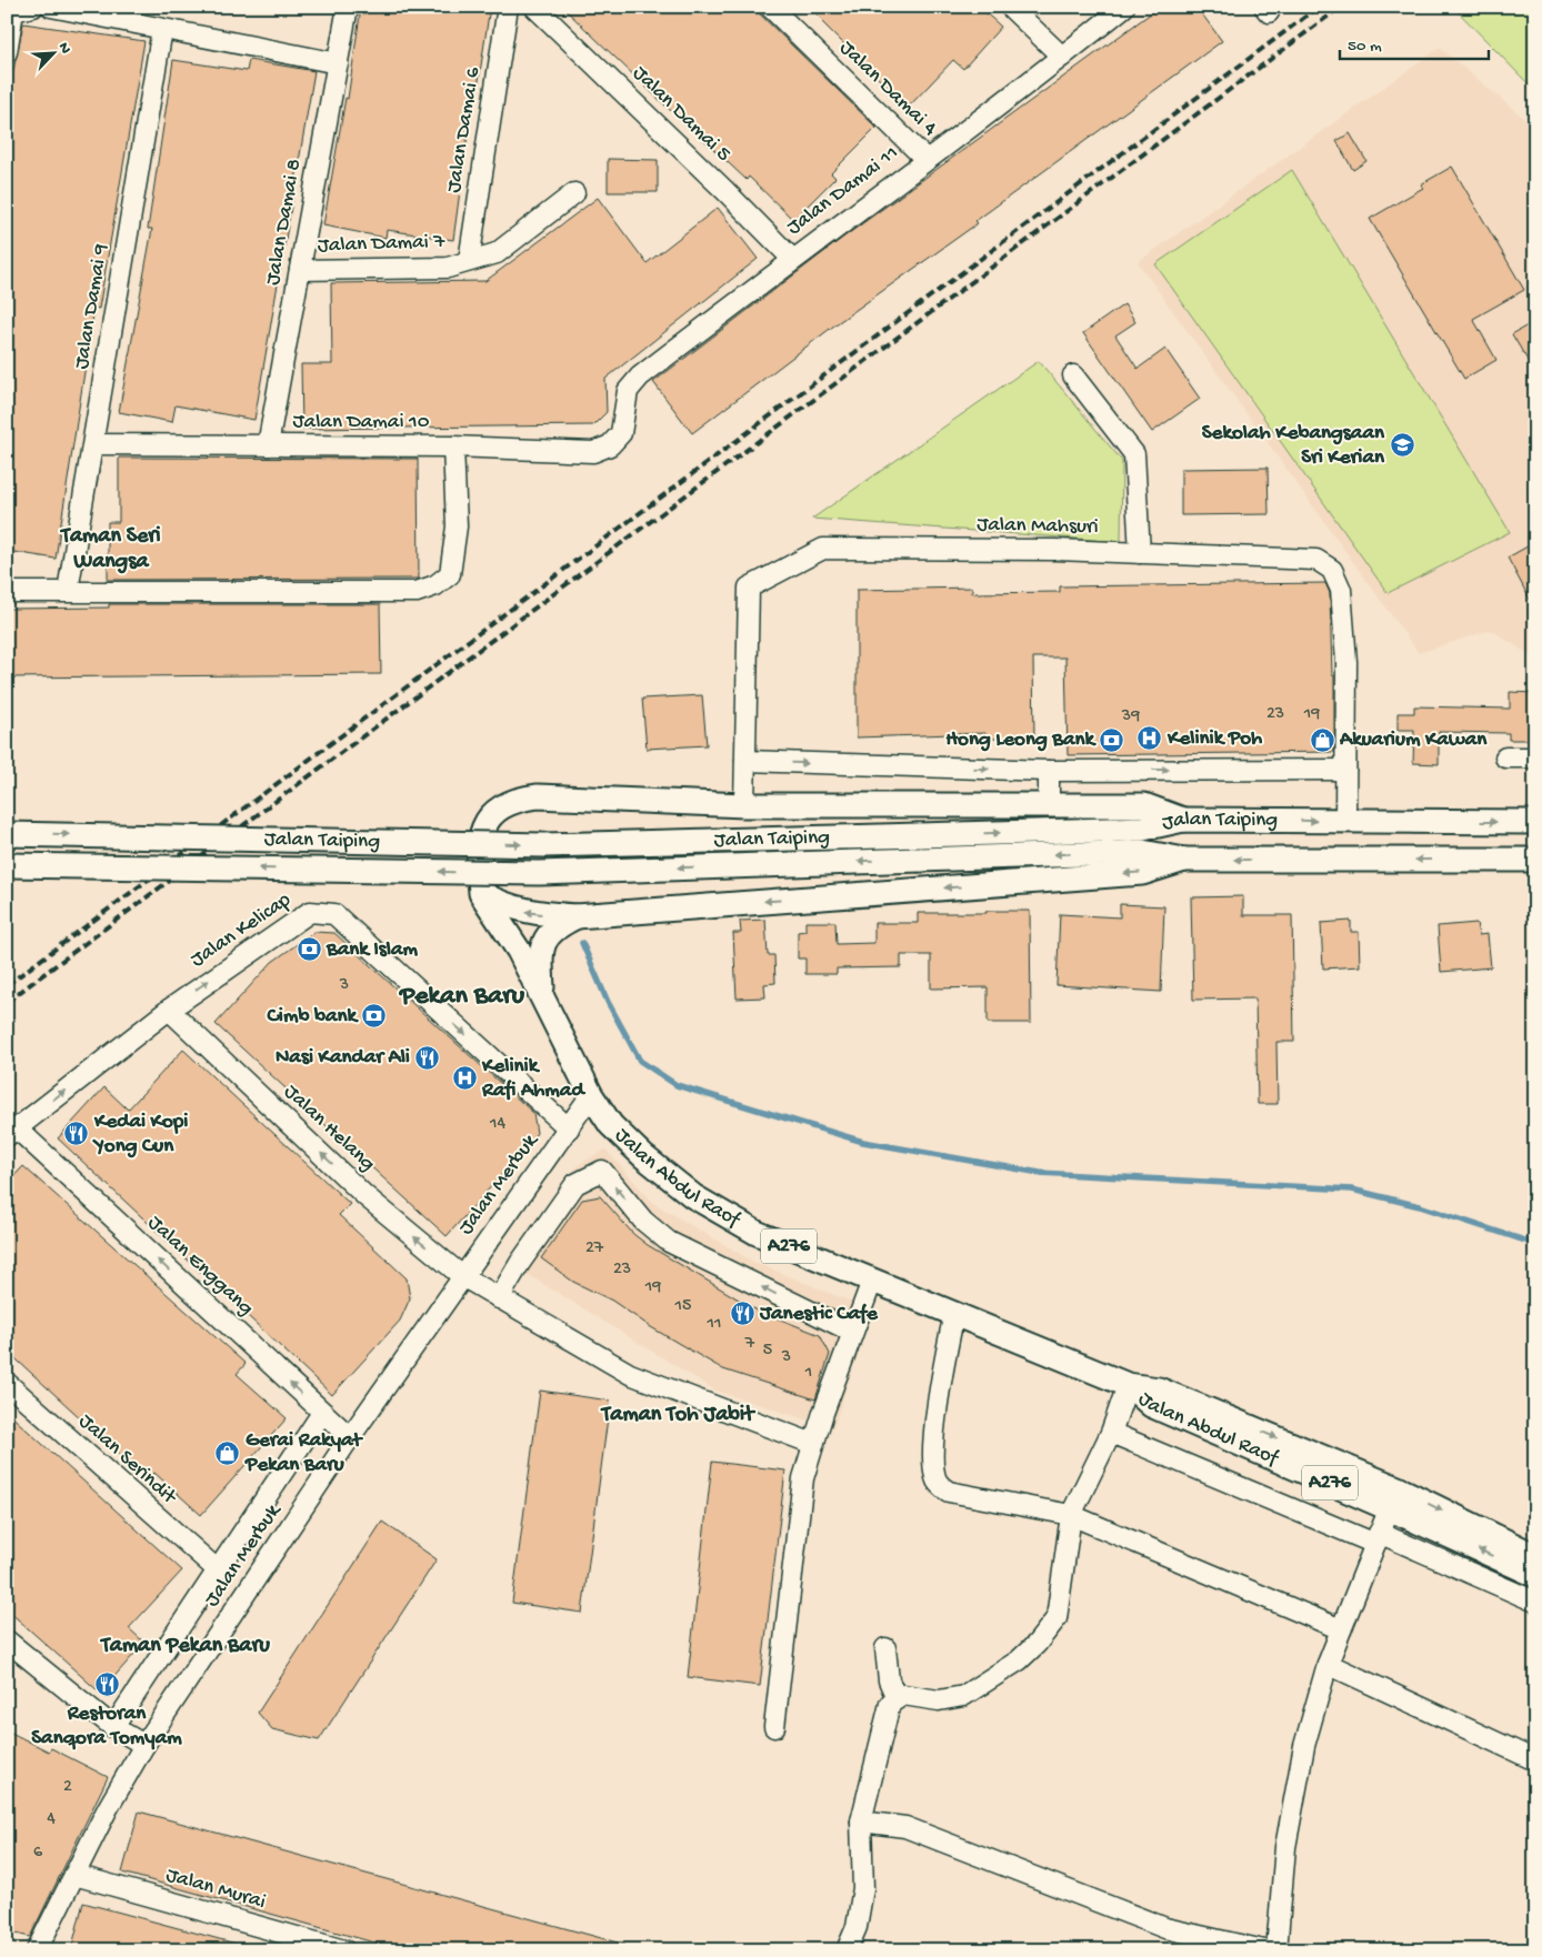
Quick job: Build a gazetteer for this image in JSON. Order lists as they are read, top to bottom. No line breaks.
{"streets":{"main road":["Jalan Taiping","Jalan Abdul Raof","A276"],"street":["Jalan Damai 4","Jalan Damai 5","Jalan Damai 6","Jalan Damai 11","Jalan Damai 8","Jalan Damai 7","Jalan Damai 9","Jalan Damai 10","Jalan Mahsuri","Jalan Kelicap","Jalan Helang","Jalan Merbuk","Jalan Enggang","Jalan Serindit","Jalan Murai"]},"crossings":[["Jalan Damai 4","Jalan Damai 11"],["Jalan Damai 5","Jalan Damai 11"],["Jalan Damai 6","Jalan Damai 7"],["Jalan Damai 11","Jalan Damai 10"],["Jalan Damai 8","Jalan Damai 7"],["Jalan Damai 8","Jalan Damai 10"],["Jalan Damai 9","Jalan Damai 10"],["Jalan Kelicap","Jalan Helang"],["Jalan Kelicap","Jalan Merbuk"],["Jalan Kelicap","Jalan Enggang"],["Jalan Helang","Jalan Merbuk"],["Jalan Abdul Raof","Jalan Merbuk"],["Jalan Merbuk","Jalan Enggang"],["Jalan Merbuk","Jalan Murai"]],"one_way":["Jalan Helang","Jalan Enggang"],"districts":["Taman Seri Wangsa","Pekan Baru","Taman Toh Jabit","Taman Pekan Baru"],"places":{"school or university":["Sekolah Kebangsaan Sri Kerian"],"hospital":["Kelinik Poh","Kelinik Rafi Ahmad"],"bank":["Hong Leong Bank","Bank Islam","Cimb bank"],"shop":["Akuarium Kawan","Gerai Rakyat Pekan Baru"],"restaurant":["Nasi Kandar Ali","Kedai Kopi Yong Cun","Janestic Cafe","Restoran Sanqora Tomyam"]},"house_numbers":["23","19","39","3","14","27","23","19","15","11","7","5","3","1","2","4","6"],"scale_bar":"50 m","north":"top right"}
